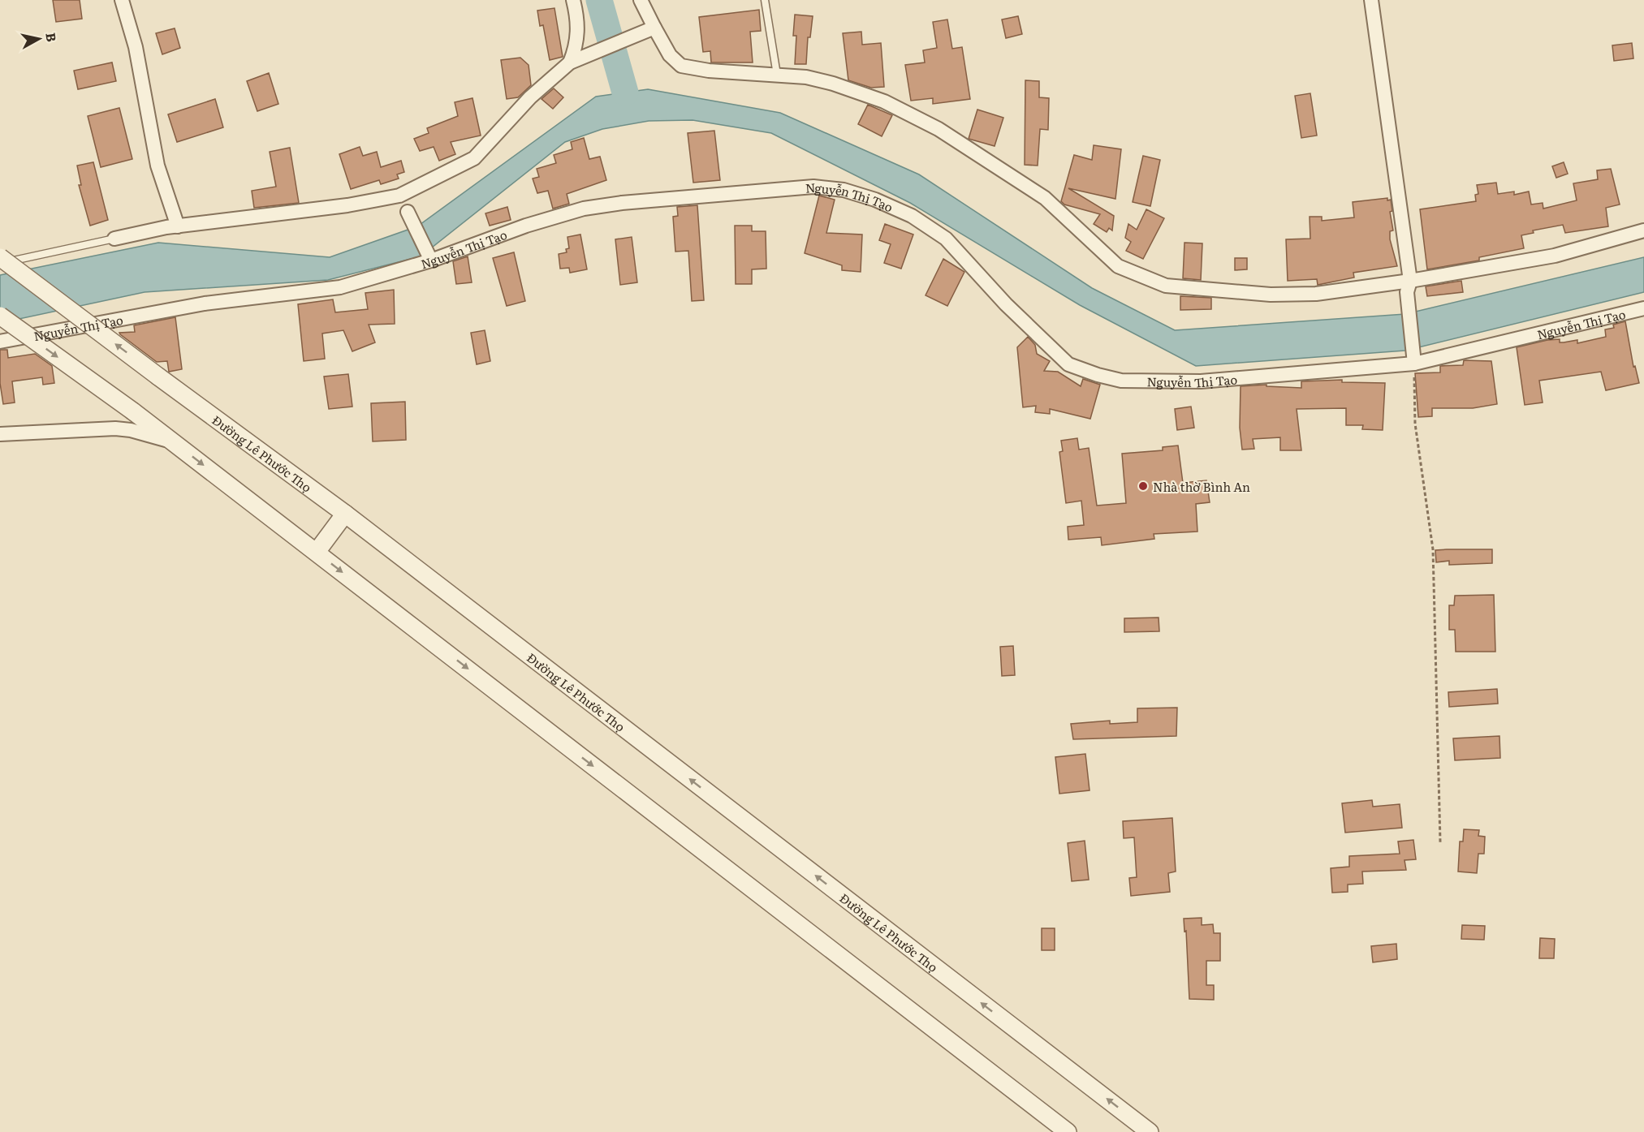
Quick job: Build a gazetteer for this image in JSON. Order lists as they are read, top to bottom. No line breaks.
{"streets":{"street":["Nguyễn Thị Tạo","Đường Lê Phước Thọ"]},"places":["Nhà thờ Bình An"],"north":"right"}
